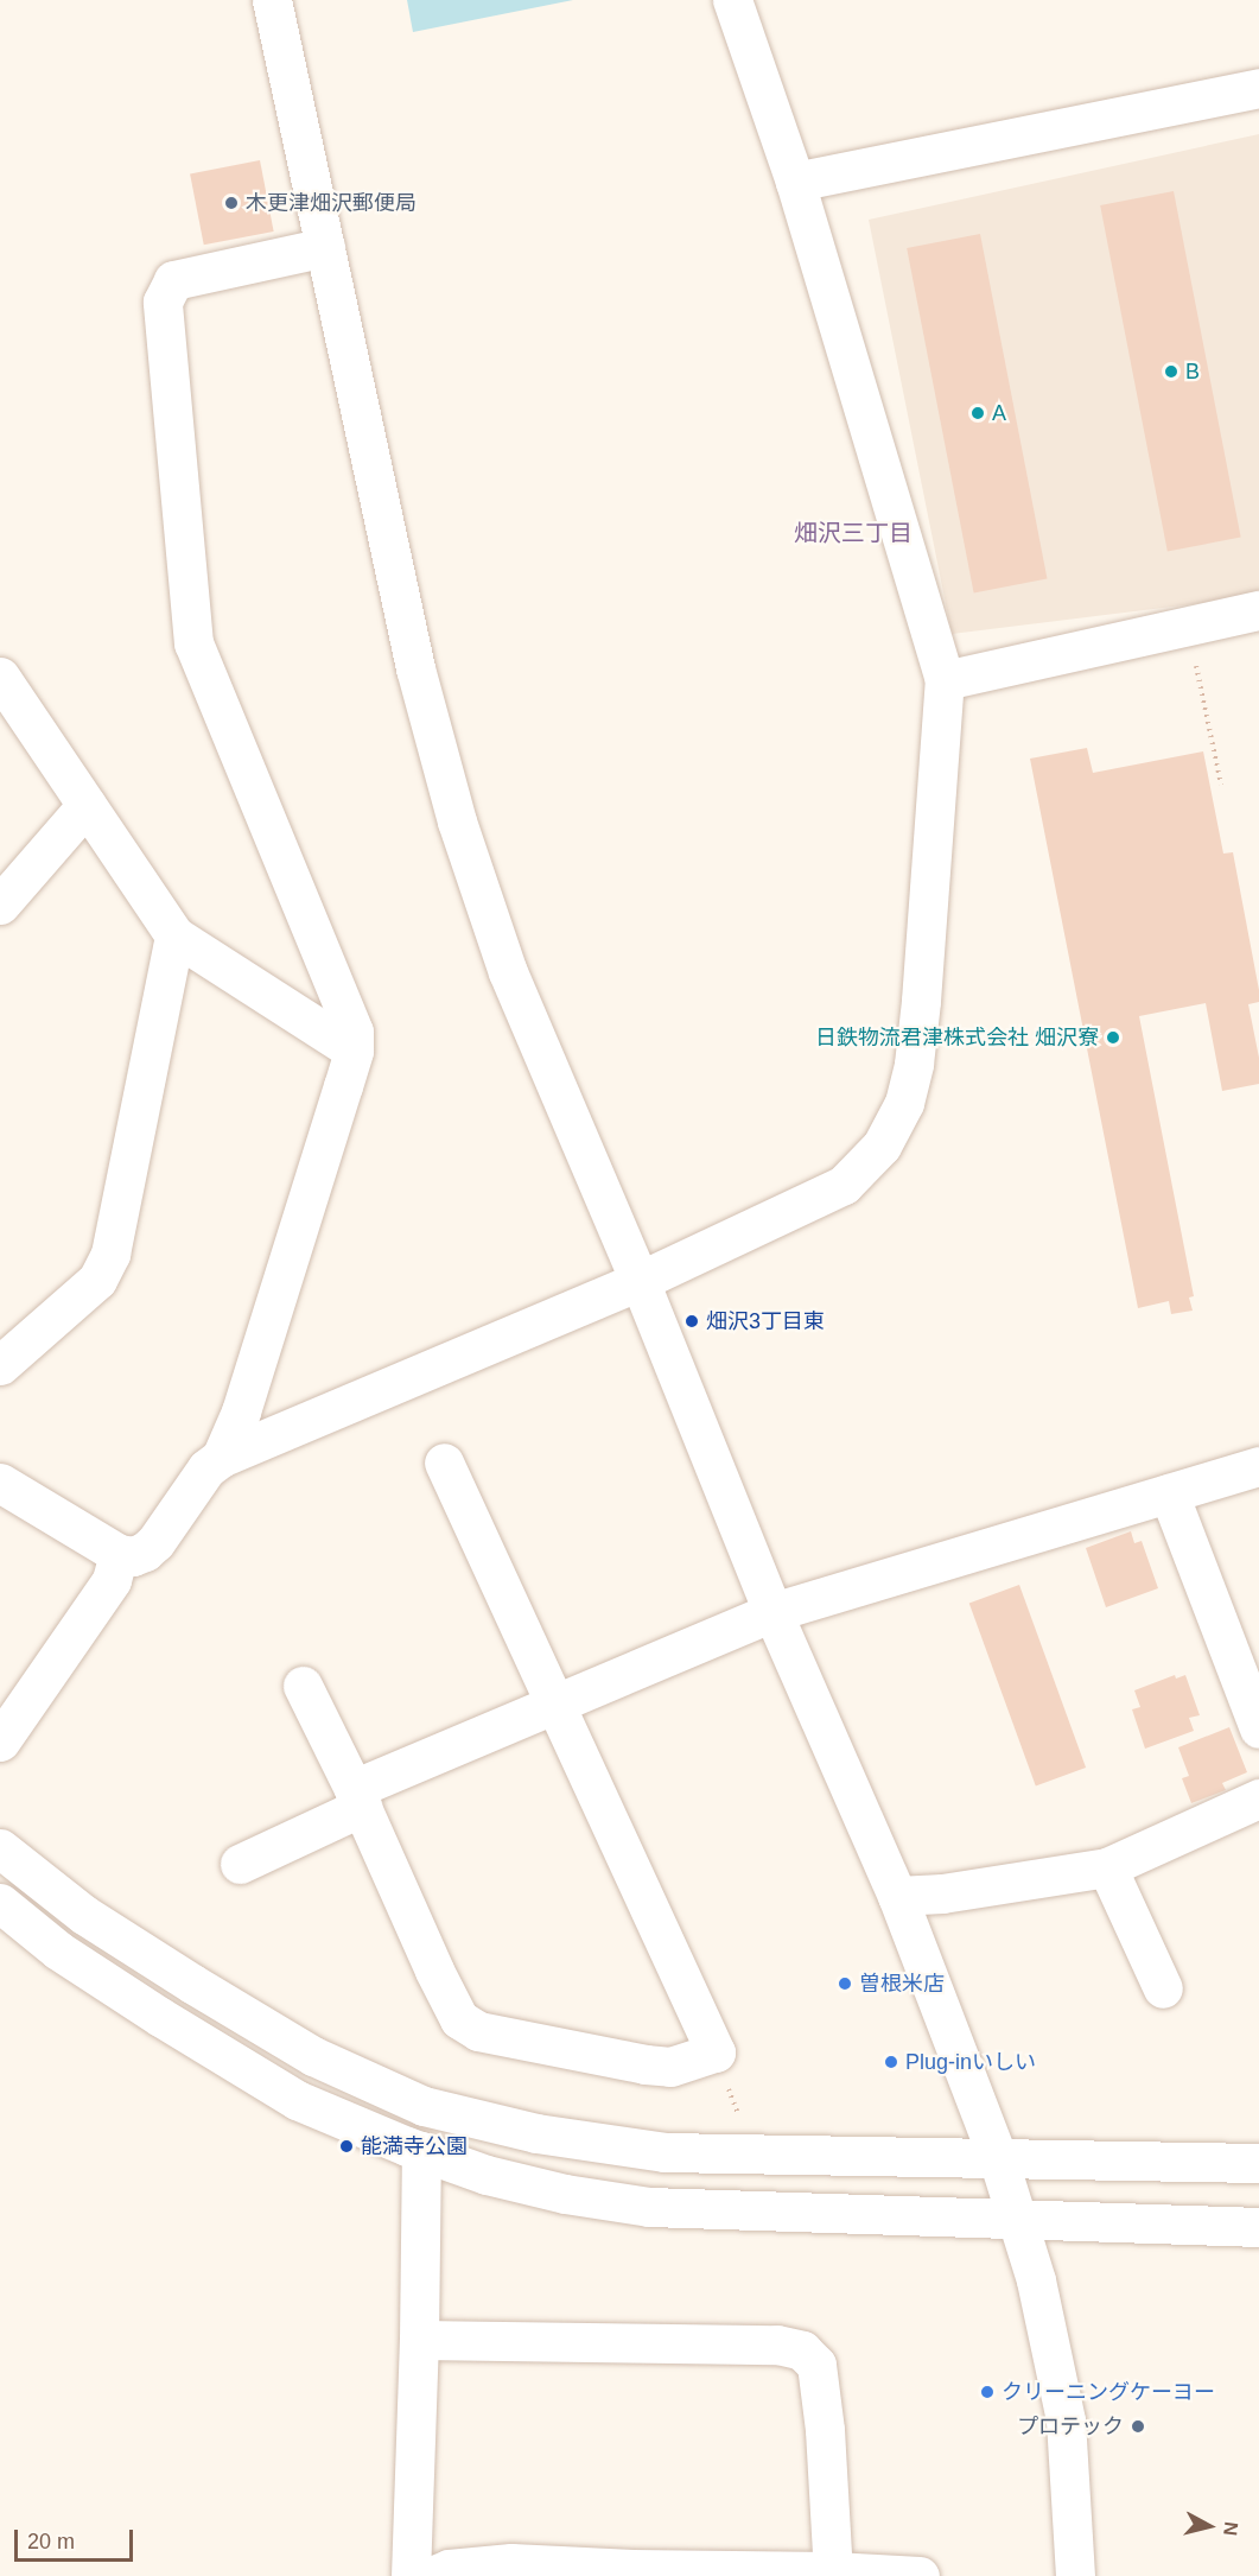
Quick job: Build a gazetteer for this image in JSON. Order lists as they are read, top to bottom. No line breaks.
{"districts":["畑沢三丁目"],"places":["木更津畑沢郵便局","B","A","日鉄物流君津株式会社 畑沢寮","畑沢3丁目東","曽根米店","Plug-inいしい","能満寺公園","クリーニングケーヨー","プロテック"],"scale_bar":"20 m","north":"right"}
